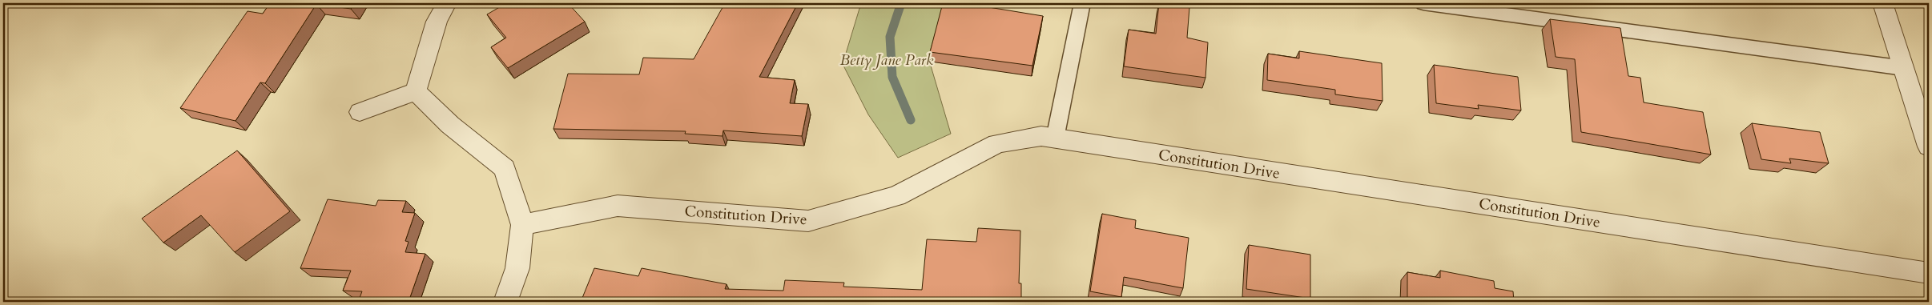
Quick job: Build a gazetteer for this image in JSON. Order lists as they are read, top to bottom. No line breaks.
{"streets":{"street":["Constitution Drive"]},"parks":["Betty Jane Park"]}
